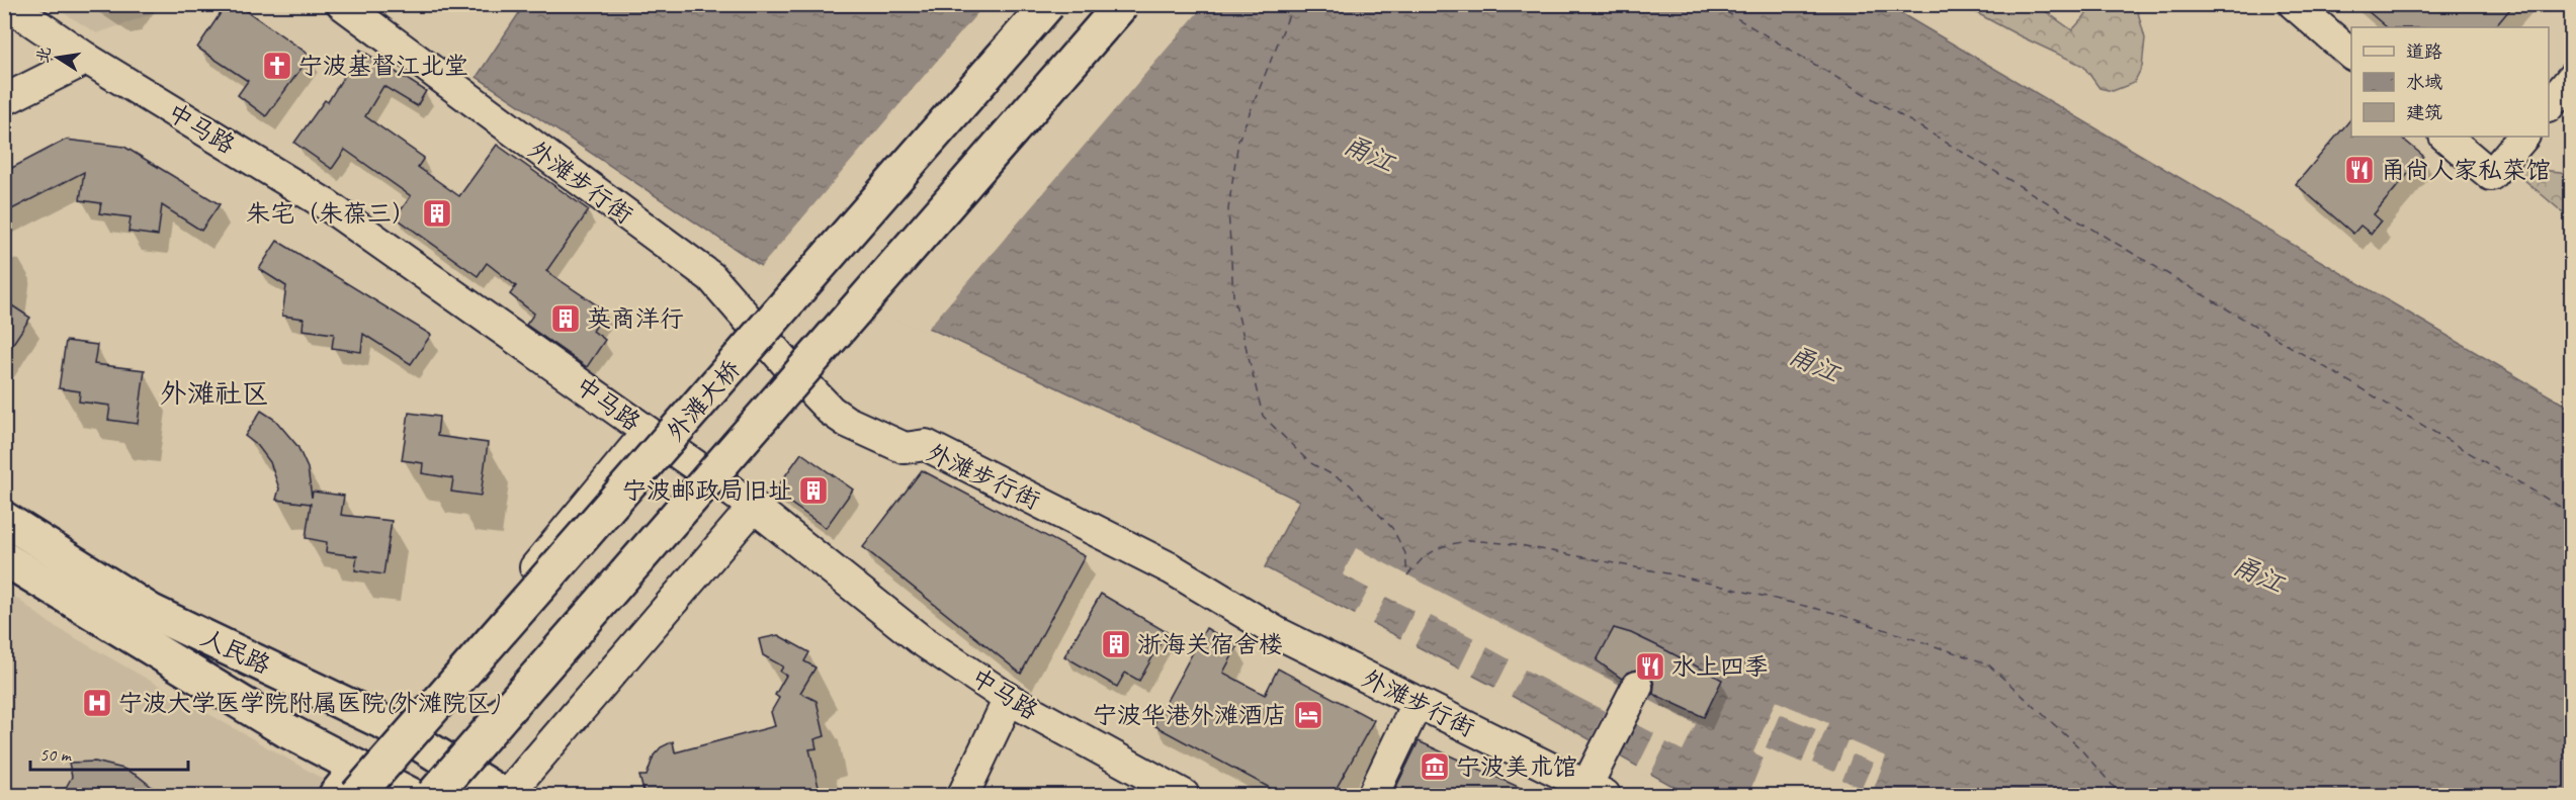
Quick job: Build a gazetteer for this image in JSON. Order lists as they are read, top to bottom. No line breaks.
{"streets":{"main road":["外滩大桥","人民路"],"street":["中马路","外滩步行街"]},"crossings":[["外滩大桥","人民路"]],"districts":["外滩社区"],"water":["甬江"],"places":{"church":["宁波基督江北堂"],"restaurant":["甬尚人家私菜馆","水上四季"],"building":["朱宅（朱葆三）","英商洋行","宁波邮政局旧址","浙海关宿舍楼"],"hospital":["宁波大学医学院附属医院(外滩院区)"],"hotel":["宁波华港外滩酒店"],"museum":["宁波美术馆"]},"legend":["道路","水域","建筑"],"scale_bar":"50 m","north":"left"}
